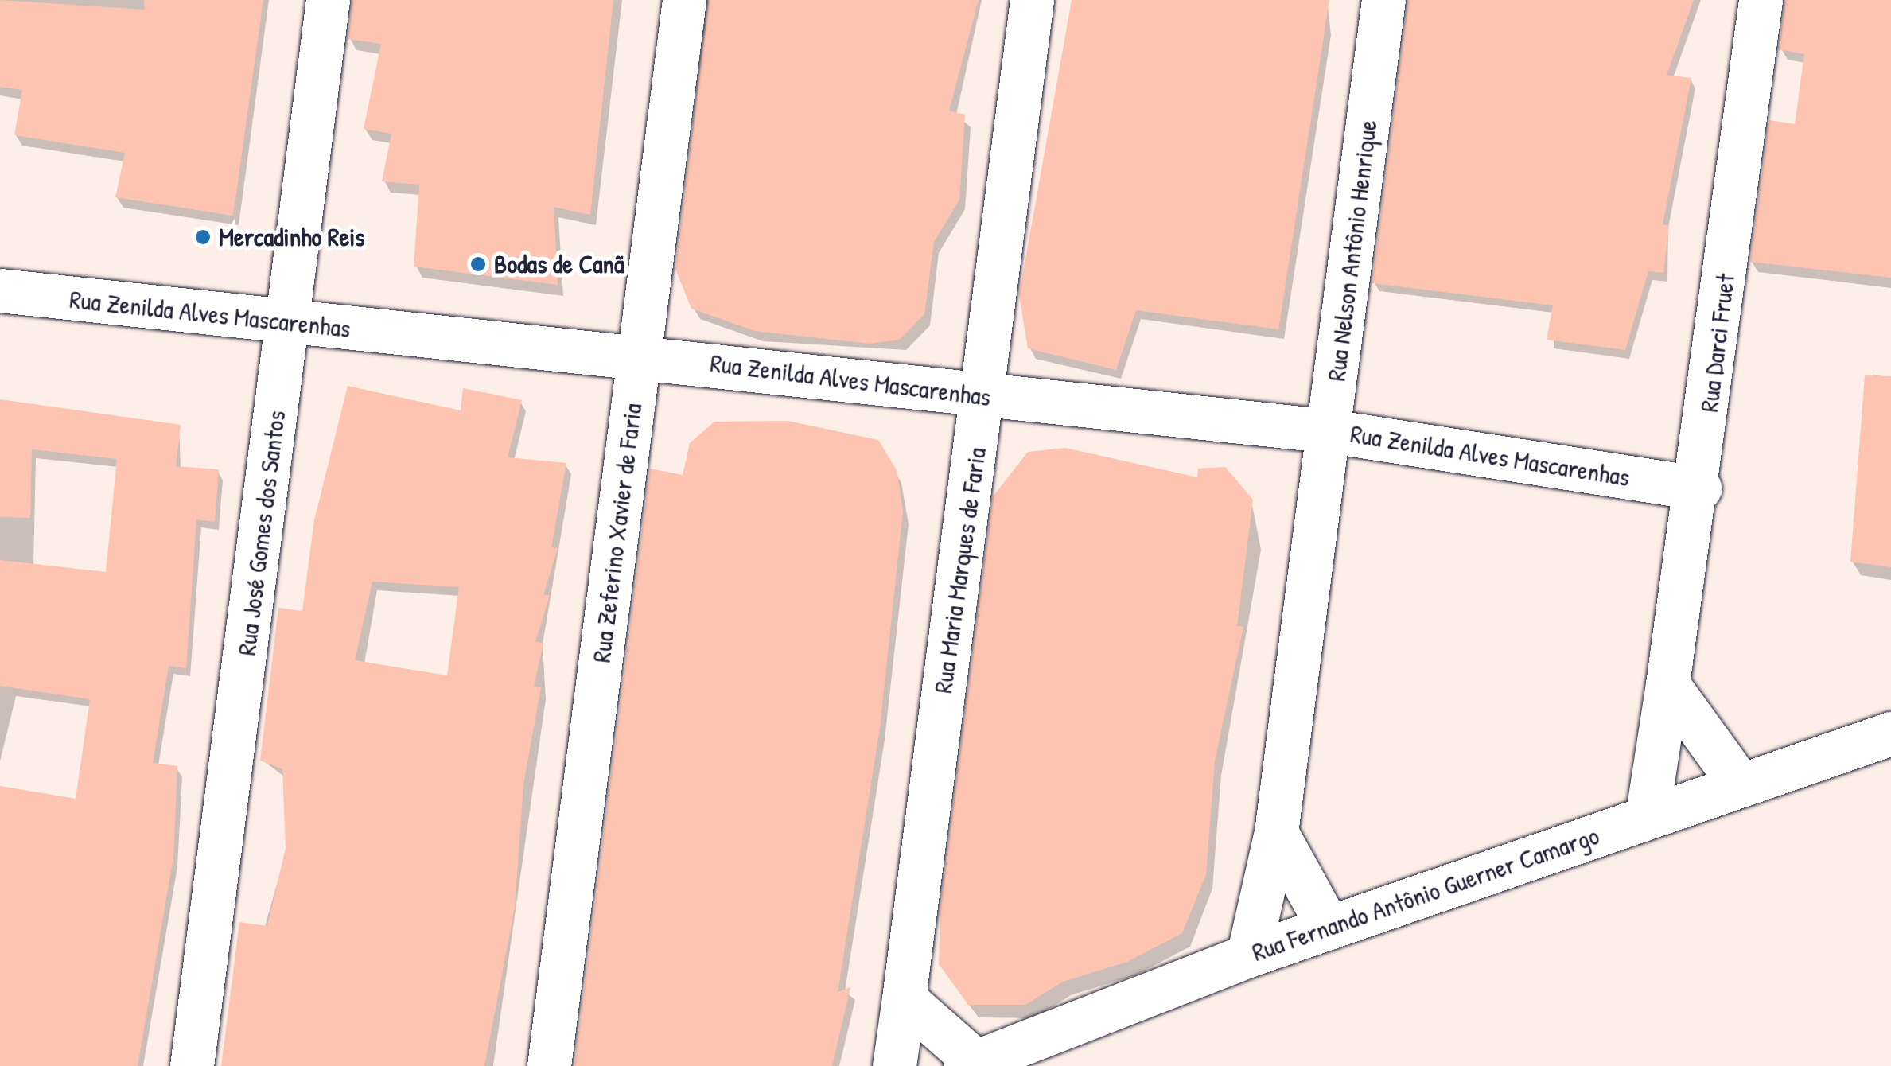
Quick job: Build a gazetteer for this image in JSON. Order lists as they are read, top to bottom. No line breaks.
{"streets":{"street":["Rua Nelson Antônio Henrique","Rua Zenilda Alves Mascarenhas","Rua Darci Fruet","Rua José Gomes dos Santos","Rua Zeferino Xavier de Faria","Rua Maria Marques de Faria","Rua Fernando Antônio Guerner Camargo"]},"crossings":[["Rua Nelson Antônio Henrique","Rua Zenilda Alves Mascarenhas"],["Rua Nelson Antônio Henrique","Rua Fernando Antônio Guerner Camargo"],["Rua Zenilda Alves Mascarenhas","Rua Darci Fruet"],["Rua Zenilda Alves Mascarenhas","Rua José Gomes dos Santos"],["Rua Zenilda Alves Mascarenhas","Rua Zeferino Xavier de Faria"],["Rua Zenilda Alves Mascarenhas","Rua Maria Marques de Faria"],["Rua Darci Fruet","Rua Fernando Antônio Guerner Camargo"]],"places":["Mercadinho Reis","Bodas de Canã"]}
